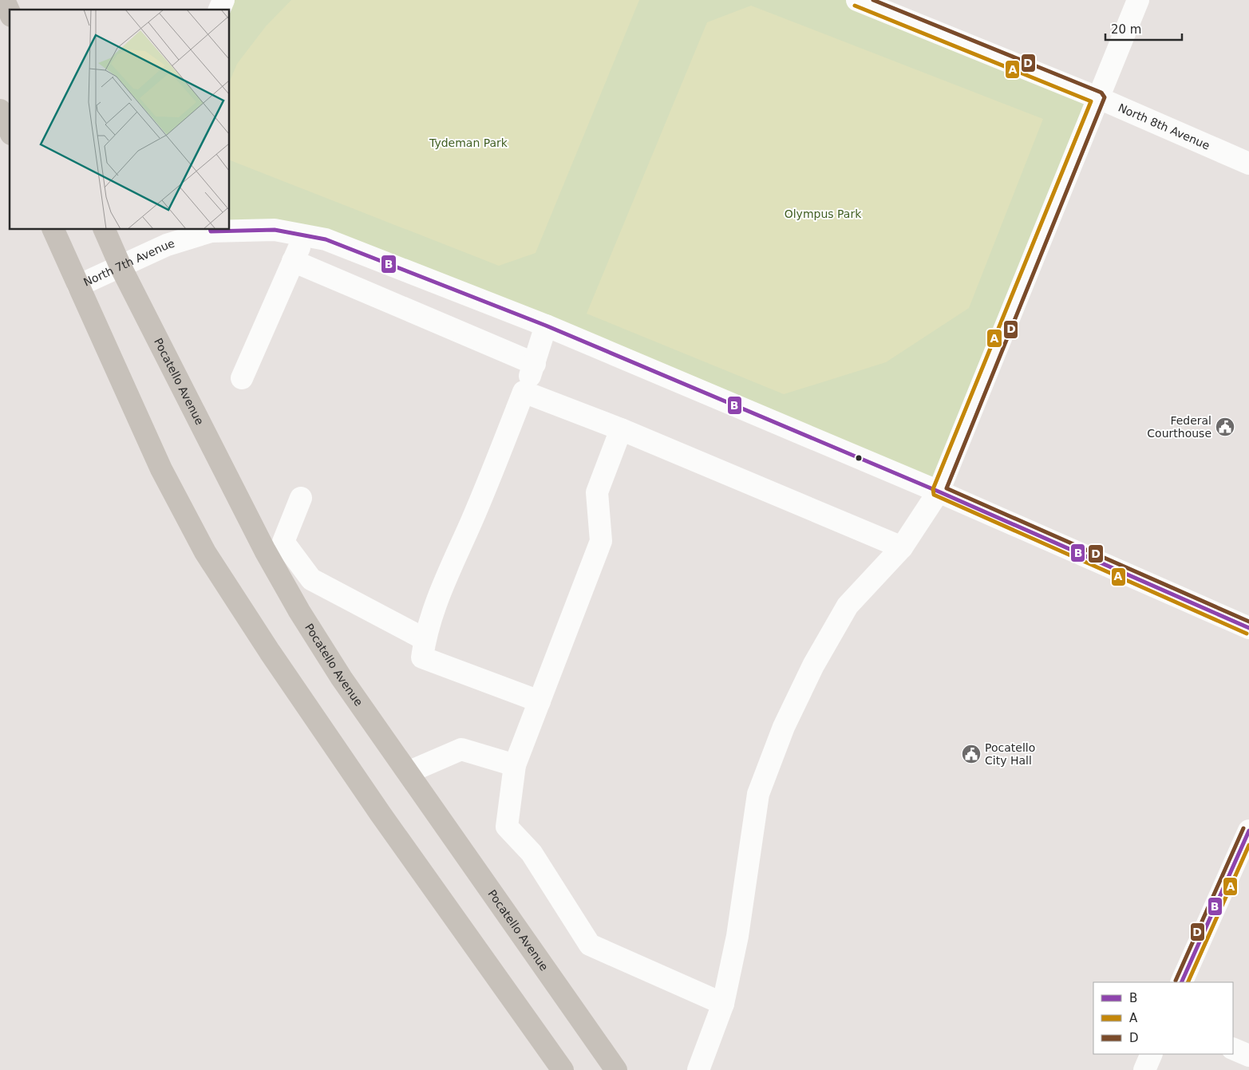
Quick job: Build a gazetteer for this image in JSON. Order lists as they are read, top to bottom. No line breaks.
{"streets":{"main road":["Pocatello Avenue"],"street":["North 8th Avenue","North 7th Avenue"]},"crossings":[["North 7th Avenue","Pocatello Avenue"]],"parks":["Tydeman Park","Olympus Park"],"places":{"public building":["Federal Courthouse","Pocatello City Hall"]},"lines":["transit line D","transit line A","transit line B"],"legend":["B","A","D"],"scale_bar":"20 m"}
